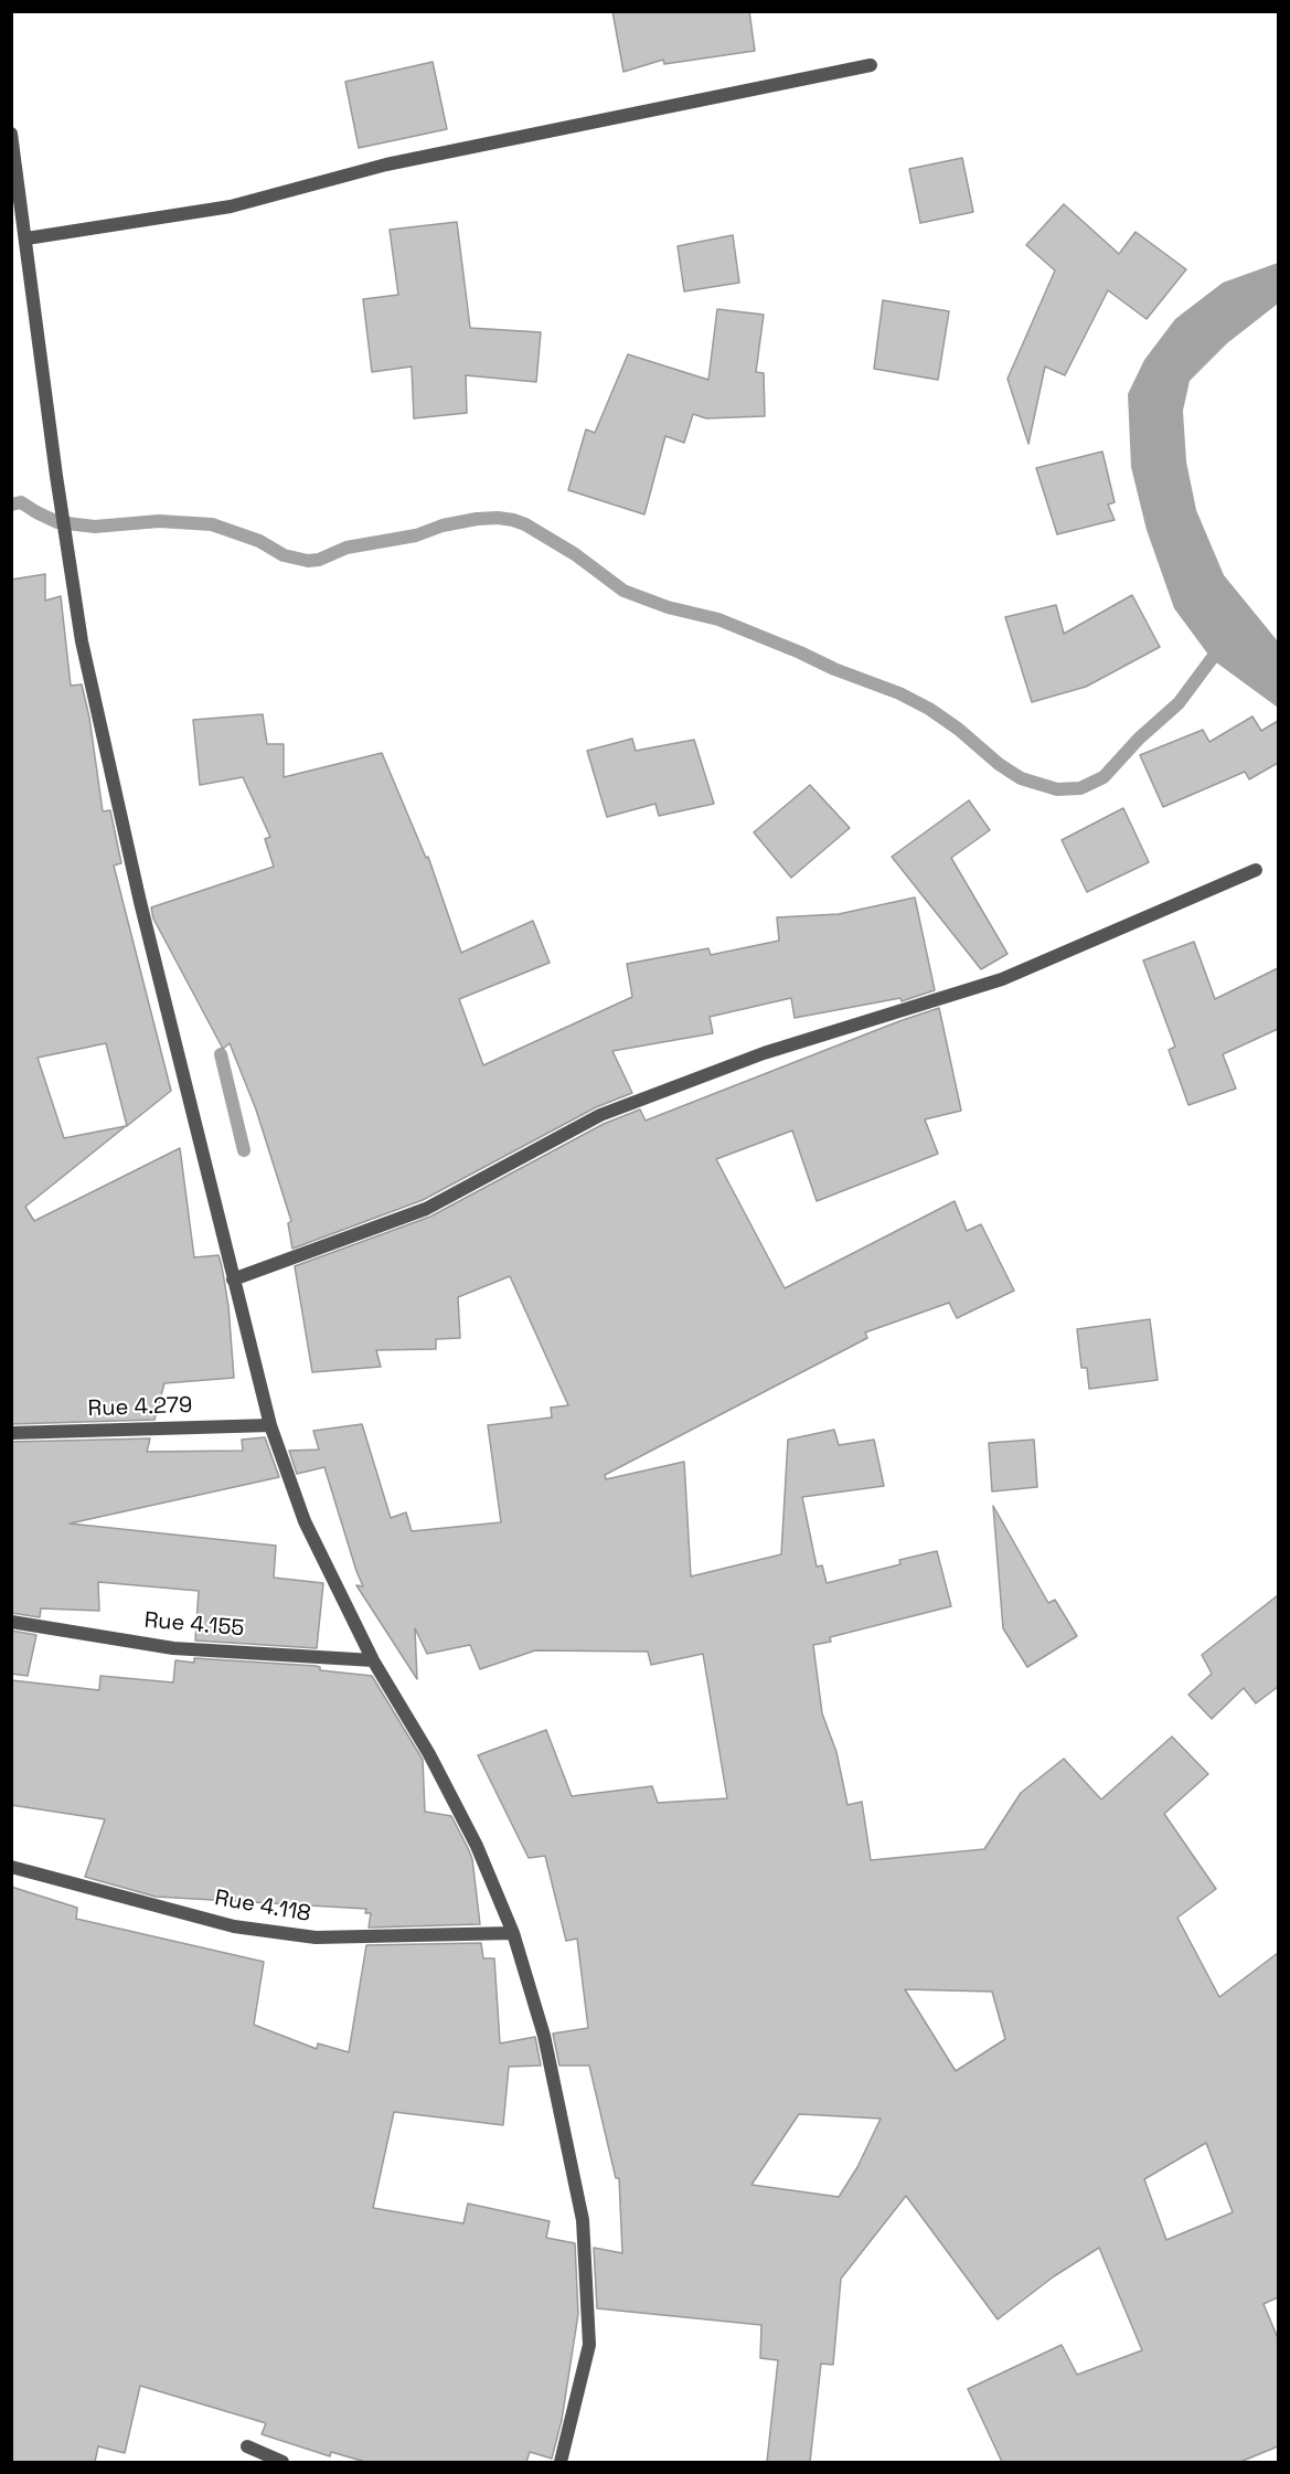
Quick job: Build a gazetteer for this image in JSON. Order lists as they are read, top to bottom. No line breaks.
{"streets":{"street":["Rue 4.279","Rue 4.155","Rue 4.118"]}}
